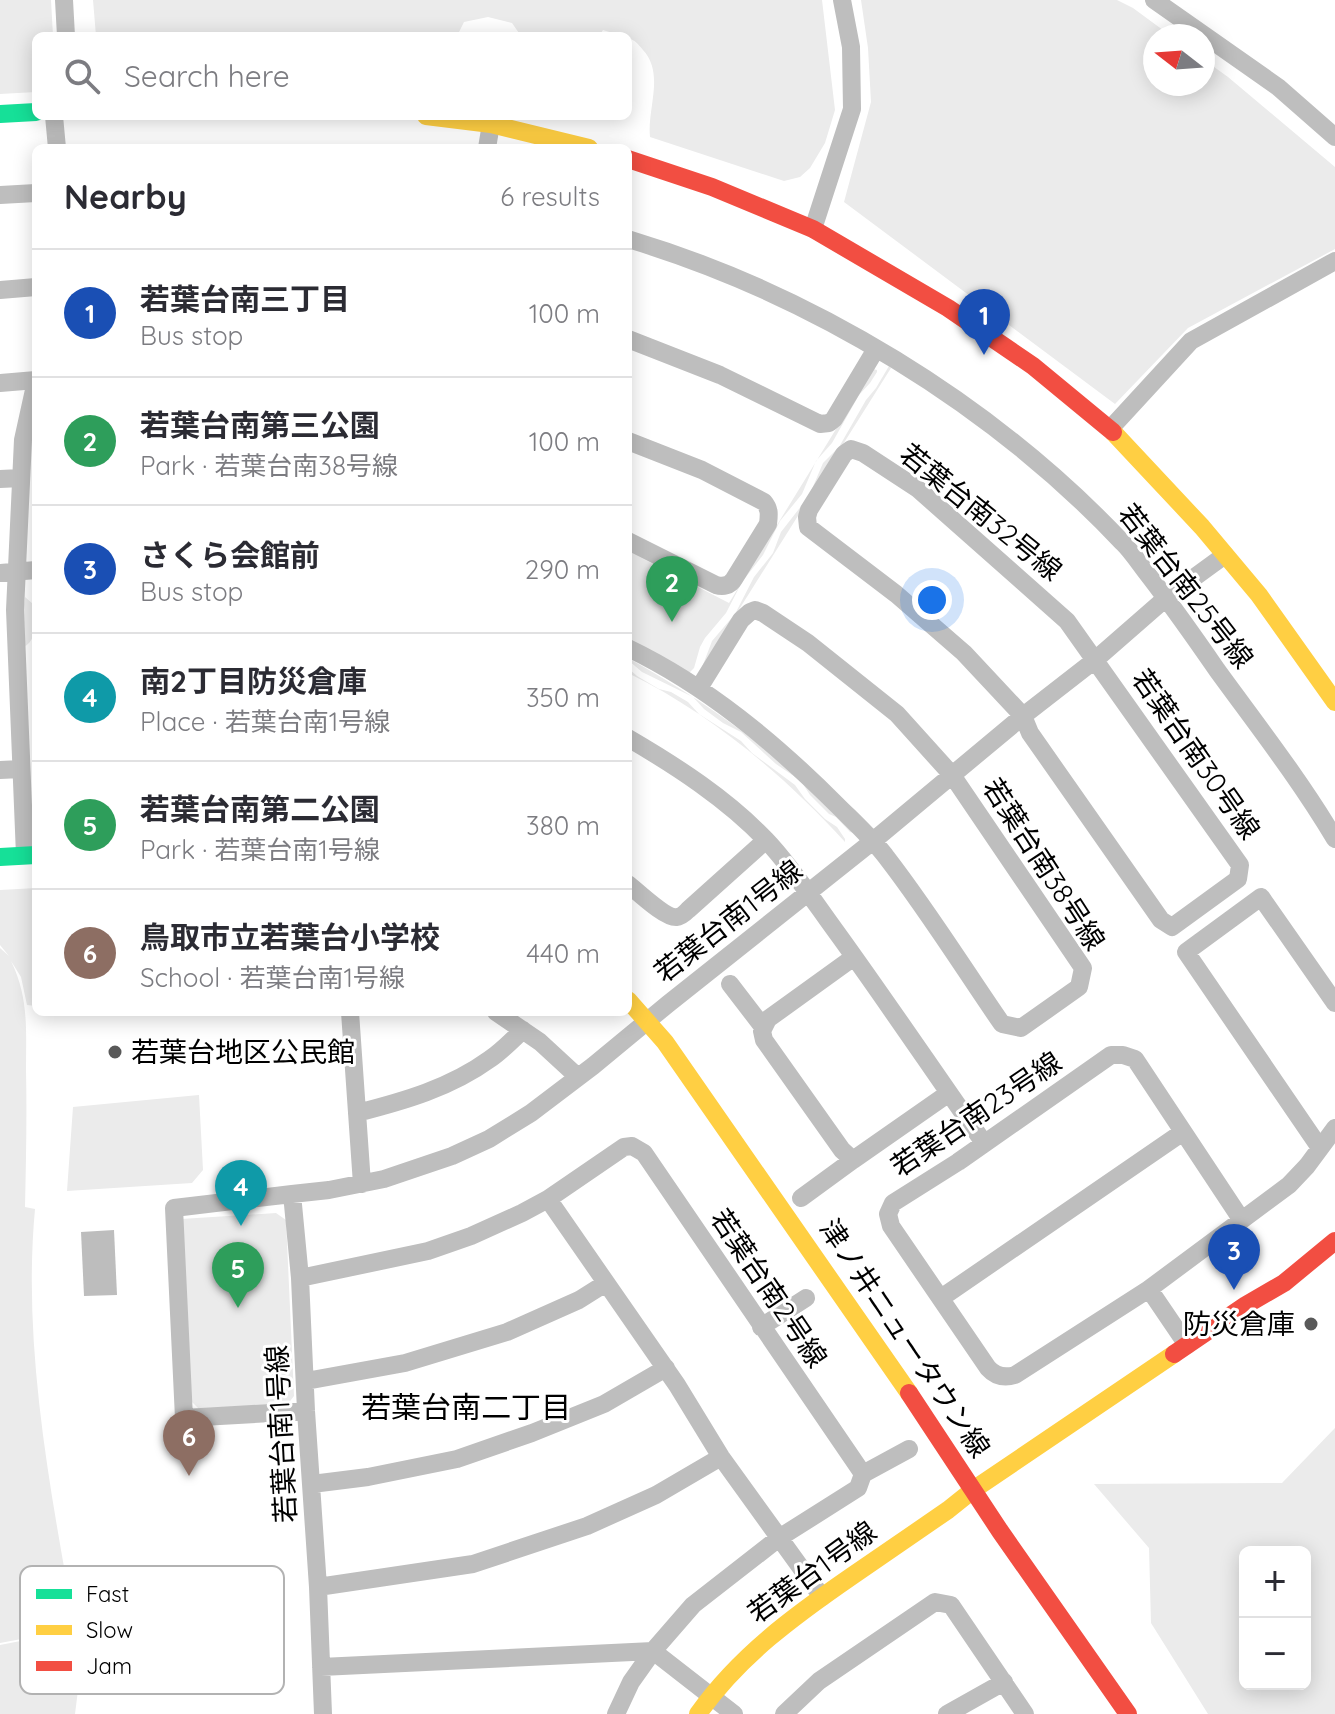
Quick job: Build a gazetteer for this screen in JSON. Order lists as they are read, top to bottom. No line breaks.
{"streets":{"street":["若葉台南32号線","若葉台南25号線","若葉台南30号線","若葉台南38号線","若葉台南1号線","若葉台南23号線","若葉台南2号線","津ノ井ニュータウン線","若葉台1号線"]},"crossings":[["若葉台南32号線","若葉台南30号線"],["若葉台南32号線","若葉台南1号線"],["若葉台南25号線","若葉台南1号線"],["若葉台南30号線","若葉台南1号線"],["若葉台南38号線","若葉台南1号線"],["若葉台南1号線","若葉台南2号線"],["若葉台南1号線","津ノ井ニュータウン線"],["津ノ井ニュータウン線","若葉台1号線"]],"districts":["若葉台南二丁目"],"places":["若葉台地区公民館","防災倉庫"],"legend":["Fast","Slow","Jam"],"north":"left","page":{"search":"Search here","heading":["Nearby","6 results"],"list":[{"mark":"1","name":"若葉台南三丁目","note":"Bus stop","value":"100 m"},{"mark":"2","name":"若葉台南第三公園","note":"Park · 若葉台南38号線","value":"100 m"},{"mark":"3","name":"さくら会館前","note":"Bus stop","value":"290 m"},{"mark":"4","name":"南2丁目防災倉庫","note":"Place · 若葉台南1号線","value":"350 m"},{"mark":"5","name":"若葉台南第二公園","note":"Park · 若葉台南1号線","value":"380 m"},{"mark":"6","name":"鳥取市立若葉台小学校","note":"School · 若葉台南1号線","value":"440 m"}],"pins":["1","2","4","3","5","6"],"map_buttons":["+","−"]}}
